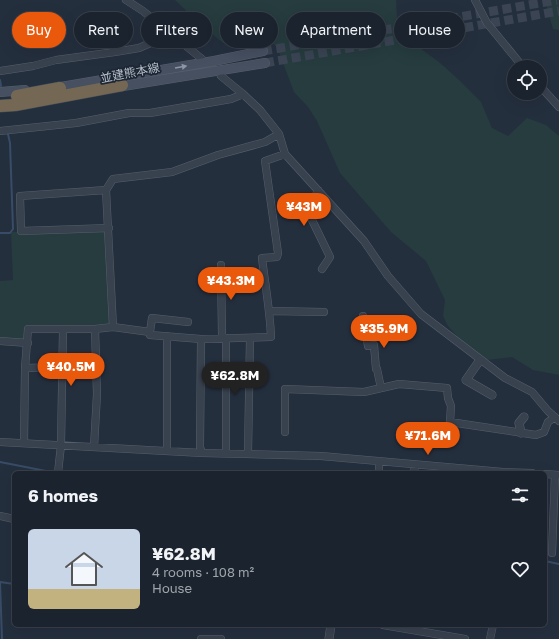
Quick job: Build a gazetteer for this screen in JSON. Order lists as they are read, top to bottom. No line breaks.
{"streets":{"main road":["並建熊本線"]},"page":{"chip":["Buy","Rent","Filters","New","Apartment","House"],"price":["¥43M","¥43.3M","¥35.9M","¥40.5M","¥62.8M","¥71.6M"],"heading":"6 homes","list":[{"name":"¥62.8M","note":"4 rooms · 108 m² · House"}]}}
